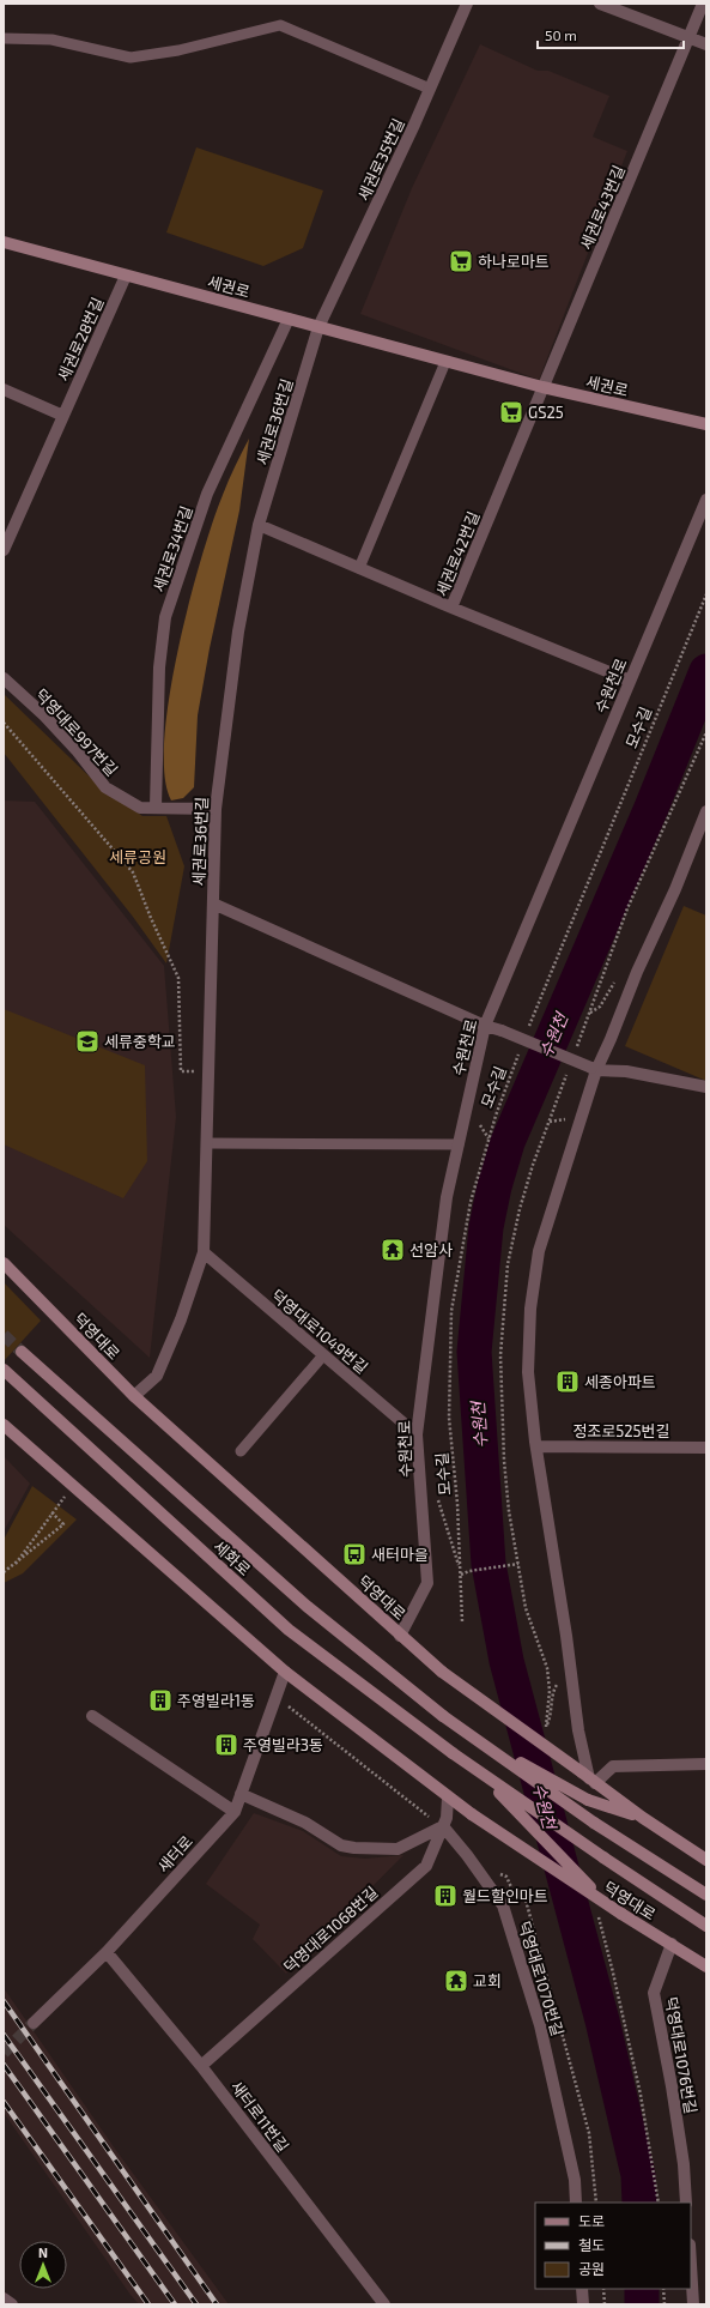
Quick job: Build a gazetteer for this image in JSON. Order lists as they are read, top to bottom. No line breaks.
{"streets":{"main road":["세권로","덕영대로","세화로"],"street":["세권로35번길","세권로43번길","세권로28번길","세권로36번길","세권로34번길","세권로42번길","수원천로","덕영대로997번길","덕영대로1049번길","정조로525번길","새터로","덕영대로1068번길","덕영대로1070번길","덕영대로1076번길","새터로11번길"],"path":["모수길"]},"crossings":[["세권로35번길","세권로"],["세권로35번길","세권로36번길"],["세권로43번길","세권로"],["세권로43번길","세권로42번길"],["세권로","세권로28번길"],["세권로","세권로36번길"],["세권로","세권로34번길"],["세권로","세권로42번길"],["세권로36번길","수원천로"],["세권로36번길","덕영대로997번길"],["세권로34번길","덕영대로997번길"],["세권로42번길","수원천로"],["수원천로","덕영대로1049번길"],["수원천로","덕영대로"],["덕영대로","세화로"],["덕영대로","새터로"],["덕영대로","덕영대로1068번길"],["덕영대로","덕영대로1076번길"],["새터로","새터로11번길"],["덕영대로1068번길","덕영대로1070번길"],["덕영대로1068번길","새터로11번길"]],"water":["수원천"],"parks":["세류공원"],"places":{"supermarket":["하나로마트","GS25"],"school or university":["세류중학교"],"temple":["선암사","교회"],"building":["세종아파트","주영빌라1동","주영빌라3동","월드할인마트"],"bus stop":["새터마을"]},"legend":["도로","철도","공원"],"scale_bar":"50 m","north":"top"}
